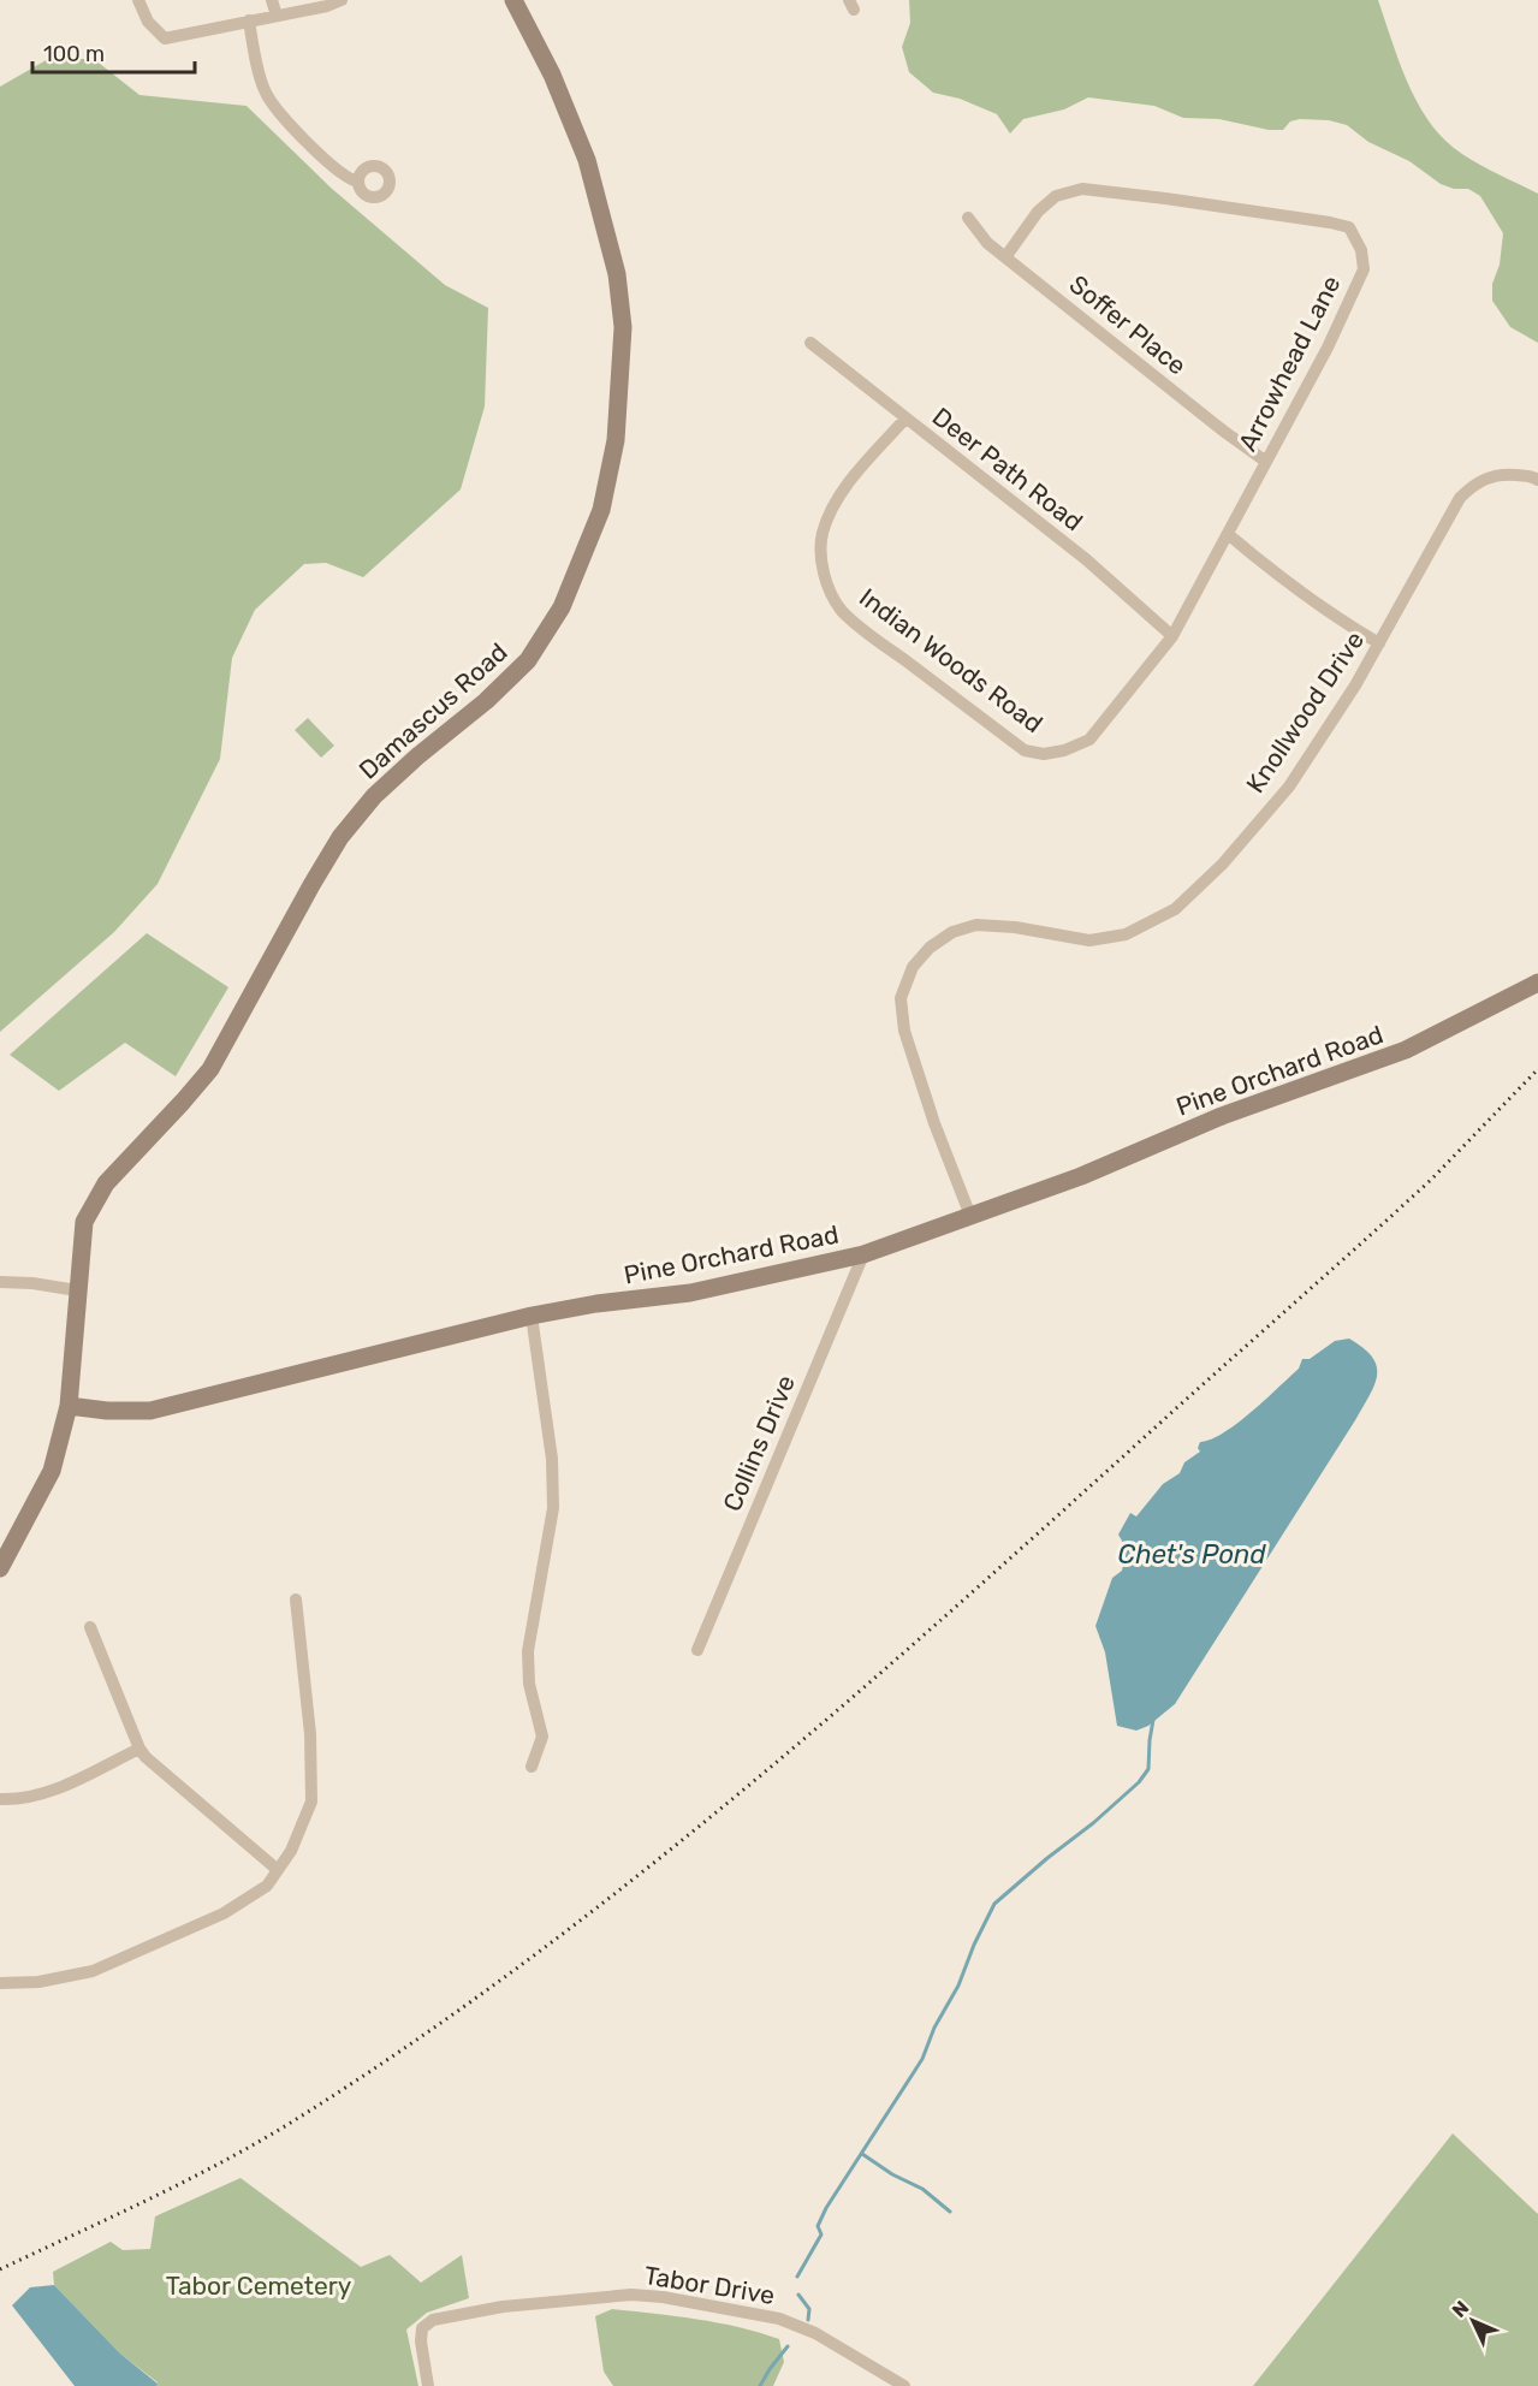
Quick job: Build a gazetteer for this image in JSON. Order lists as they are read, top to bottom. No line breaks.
{"streets":{"street":["Soffer Place","Arrowhead Lane","Deer Path Road","Indian Woods Road","Damascus Road","Knollwood Drive","Pine Orchard Road","Collins Drive","Tabor Drive"]},"crossings":[["Soffer Place","Arrowhead Lane"],["Arrowhead Lane","Indian Woods Road"],["Deer Path Road","Indian Woods Road"],["Damascus Road","Pine Orchard Road"],["Knollwood Drive","Pine Orchard Road"],["Pine Orchard Road","Collins Drive"]],"water":["Chet's Pond"],"parks":["Tabor Cemetery"],"scale_bar":"100 m","north":"top left"}
